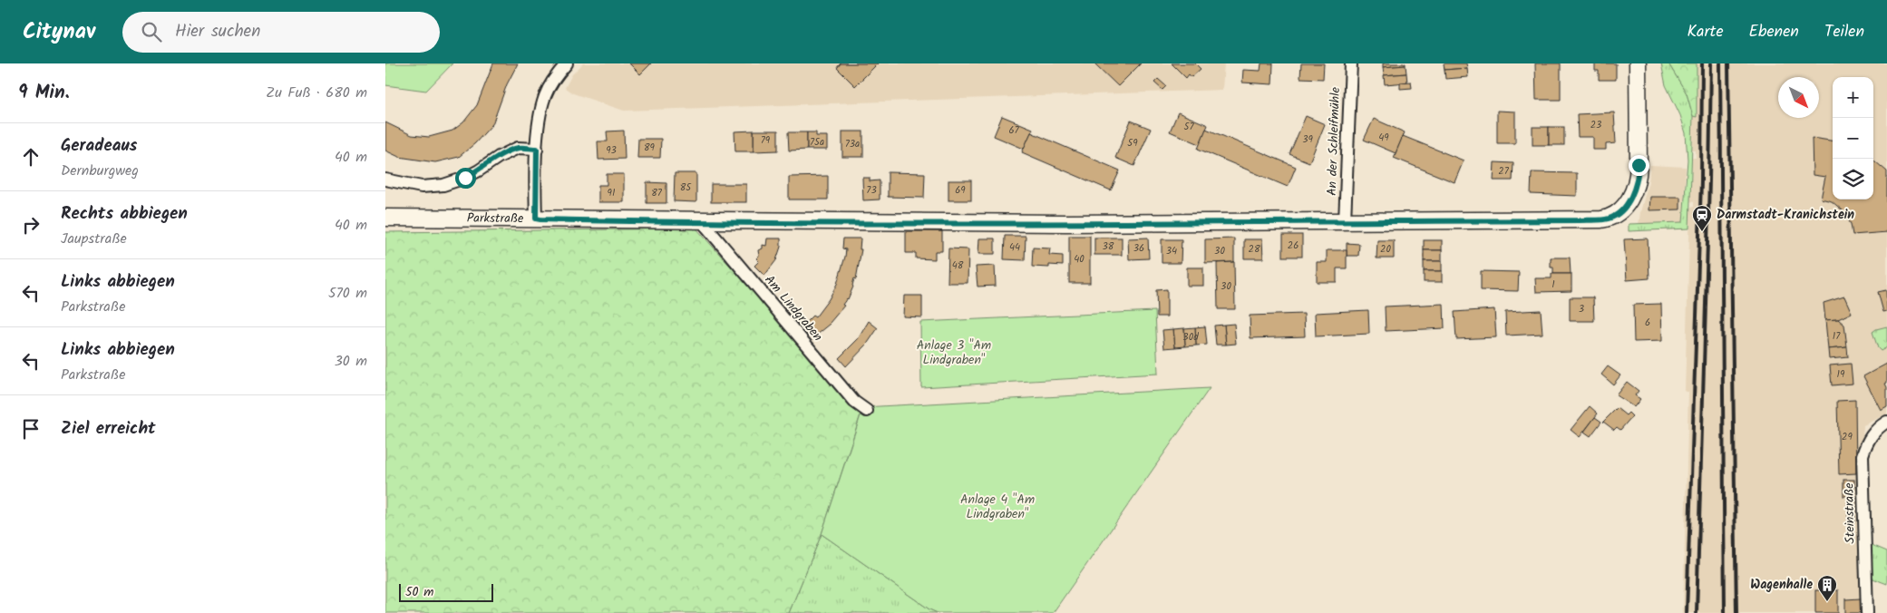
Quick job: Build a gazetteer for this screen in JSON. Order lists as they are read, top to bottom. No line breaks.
{"streets":{"street":["An der Schleifmühle","Parkstraße","Am Lindgraben","Steinstraße"]},"crossings":[["An der Schleifmühle","Parkstraße"],["Parkstraße","Am Lindgraben"]],"parks":["Anlage 3 \"Am Lindgraben\"","Anlage 4 \"Am Lindgraben\""],"places":{"station":["Darmstadt-Kranichstein"],"building":["Wagenhalle"]},"house_numbers":["23","57","67","49","39","79","75a","59","73a","89","93","27","85","73","69","91","87","26","38","44","36","28","20","34","30","40","48","1","30","3","6","17","30d","19","29"],"scale_bar":"50 m","north":"bottom right","page":{"header":"Citynav","search":"Hier suchen","nav":["Karte","Ebenen","Teilen"],"heading":["9 Min.","Zu Fuß · 680 m"],"map_buttons":["+","−"],"list":[["Geradeaus","Dernburgweg","40 m"],["Rechts abbiegen","Jaupstraße","40 m"],["Links abbiegen","Parkstraße","570 m"],["Links abbiegen","Parkstraße","30 m"],"Ziel erreicht"],"scale":"50 m"}}
